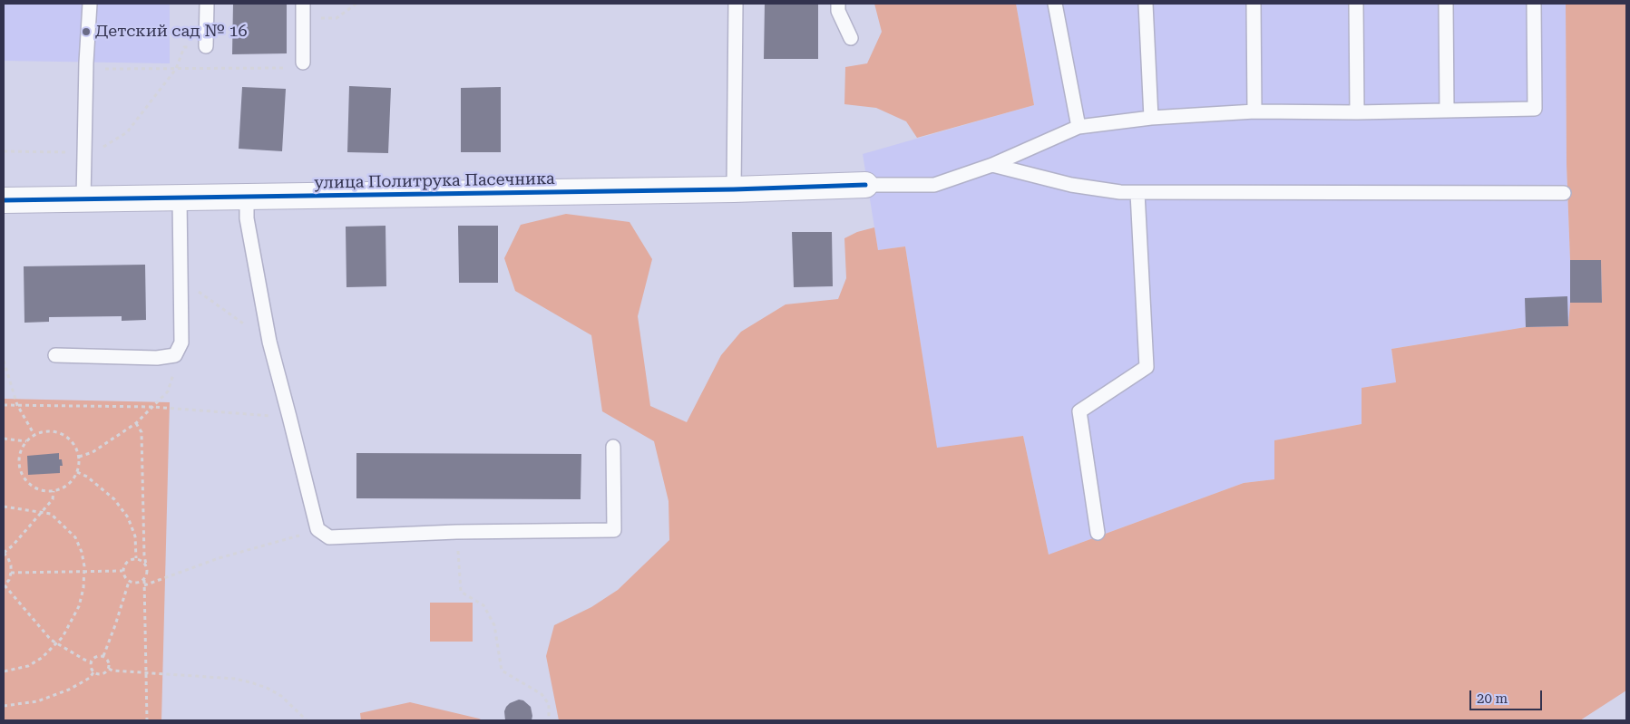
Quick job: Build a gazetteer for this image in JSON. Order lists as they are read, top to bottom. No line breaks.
{"streets":{"street":["улица Политрука Пасечника"]},"places":["Детский сад № 16"],"scale_bar":"20 m"}
